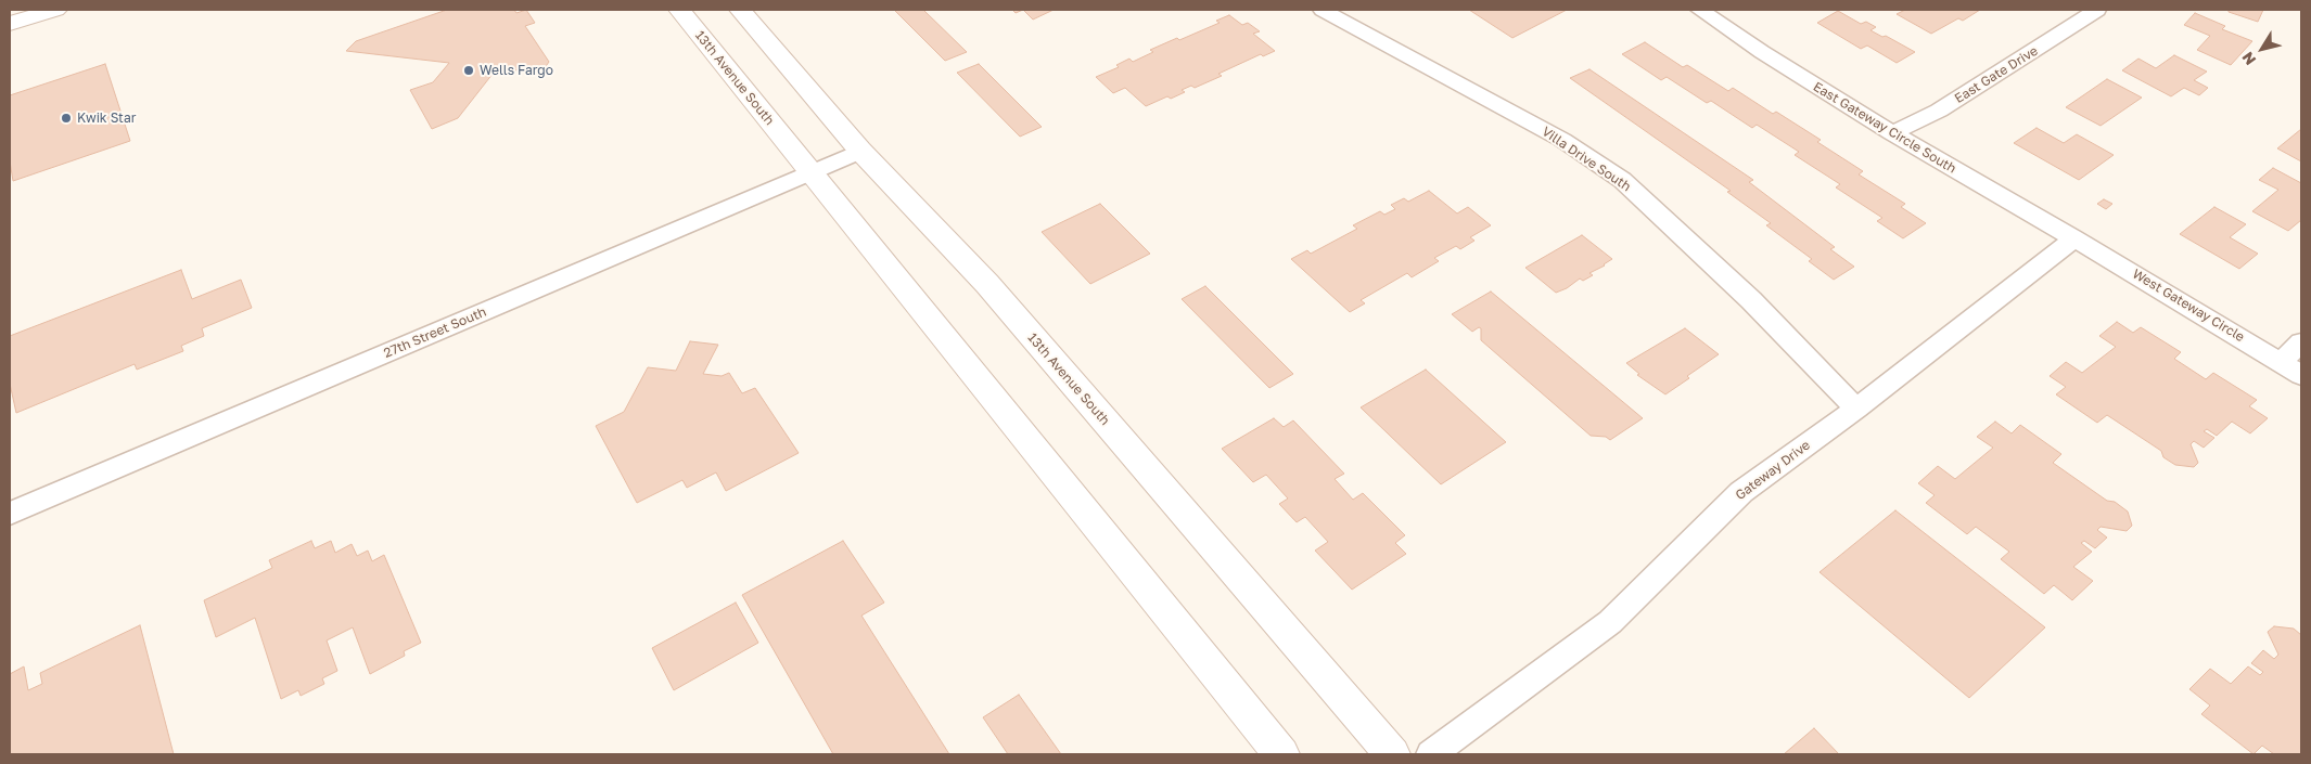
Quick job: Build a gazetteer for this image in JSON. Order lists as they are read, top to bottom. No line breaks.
{"streets":{"main road":["13th Avenue South"],"street":["East Gate Drive","East Gateway Circle South","Villa Drive South","West Gateway Circle","27th Street South","Gateway Drive"]},"crossings":[["East Gate Drive","East Gateway Circle South"],["13th Avenue South","27th Street South"],["East Gateway Circle South","West Gateway Circle"],["East Gateway Circle South","Gateway Drive"],["Villa Drive South","Gateway Drive"],["West Gateway Circle","Gateway Drive"]],"places":["Wells Fargo","Kwik Star"],"north":"bottom left"}
